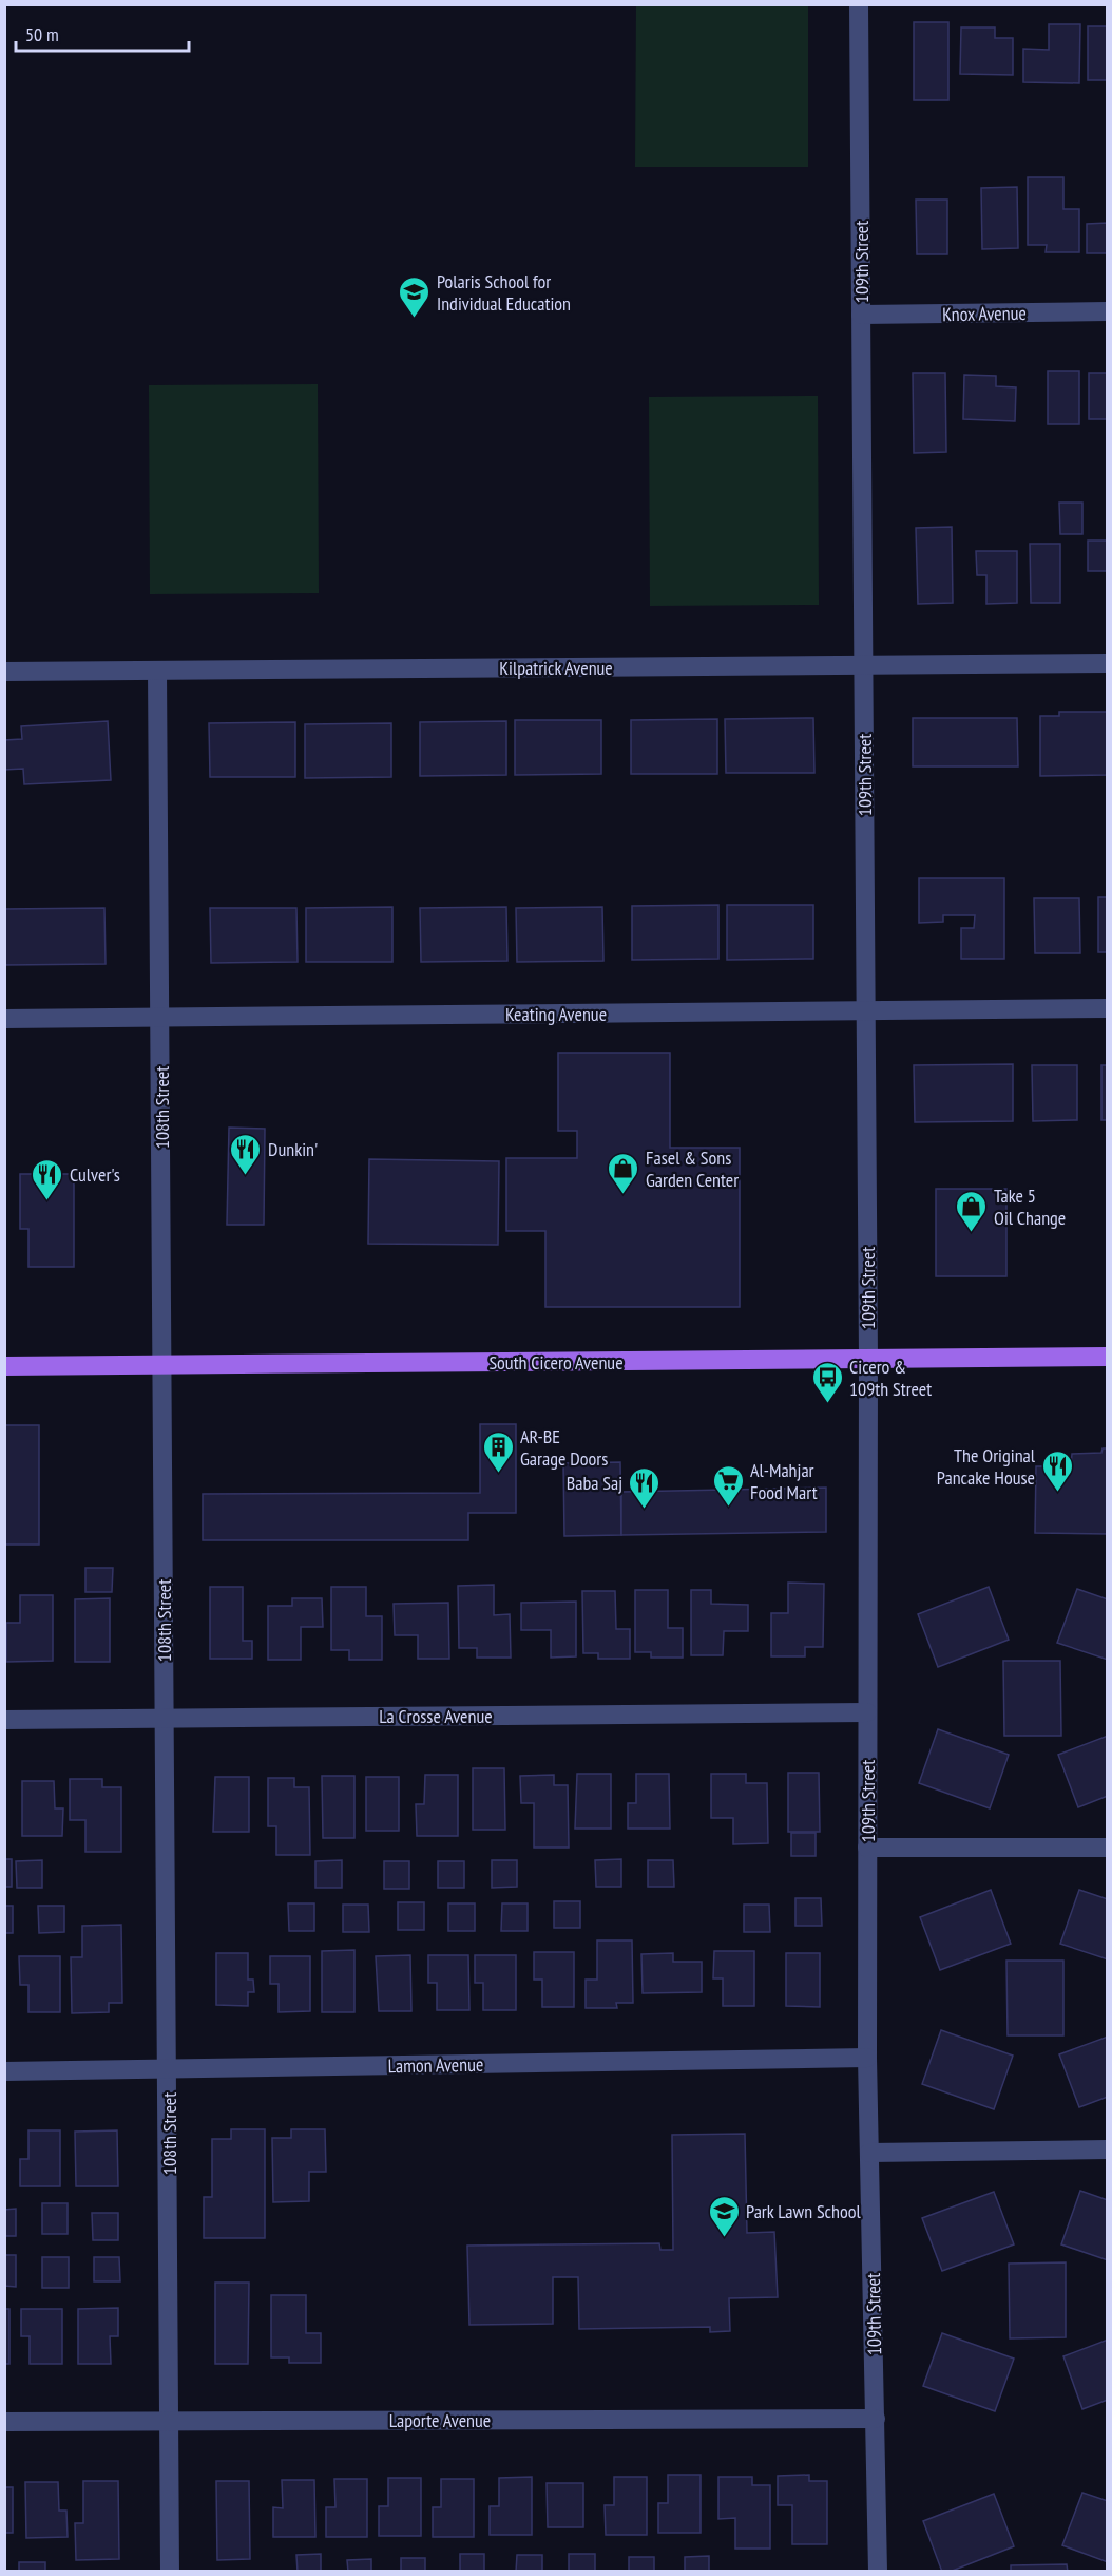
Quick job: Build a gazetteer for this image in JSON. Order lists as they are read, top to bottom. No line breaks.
{"streets":{"main road":["South Cicero Avenue"],"street":["109th Street","Knox Avenue","Kilpatrick Avenue","Keating Avenue","108th Street","La Crosse Avenue","Lamon Avenue","Laporte Avenue"]},"crossings":[["109th Street","Knox Avenue"],["109th Street","Kilpatrick Avenue"],["109th Street","Keating Avenue"],["109th Street","South Cicero Avenue"],["109th Street","La Crosse Avenue"],["109th Street","Lamon Avenue"],["109th Street","Laporte Avenue"],["Kilpatrick Avenue","108th Street"],["Keating Avenue","108th Street"],["108th Street","South Cicero Avenue"],["108th Street","La Crosse Avenue"],["108th Street","Lamon Avenue"],["108th Street","Laporte Avenue"]],"places":{"school or university":["Polaris School for Individual Education","Park Lawn School"],"restaurant":["Dunkin'","Culver's","The Original Pancake House","Baba Saj"],"shop":["Fasel & Sons Garden Center","Take 5 Oil Change"],"bus stop":["Cicero & 109th Street"],"building":["AR-BE Garage Doors"],"supermarket":["Al-Mahjar Food Mart"]},"scale_bar":"50 m"}
